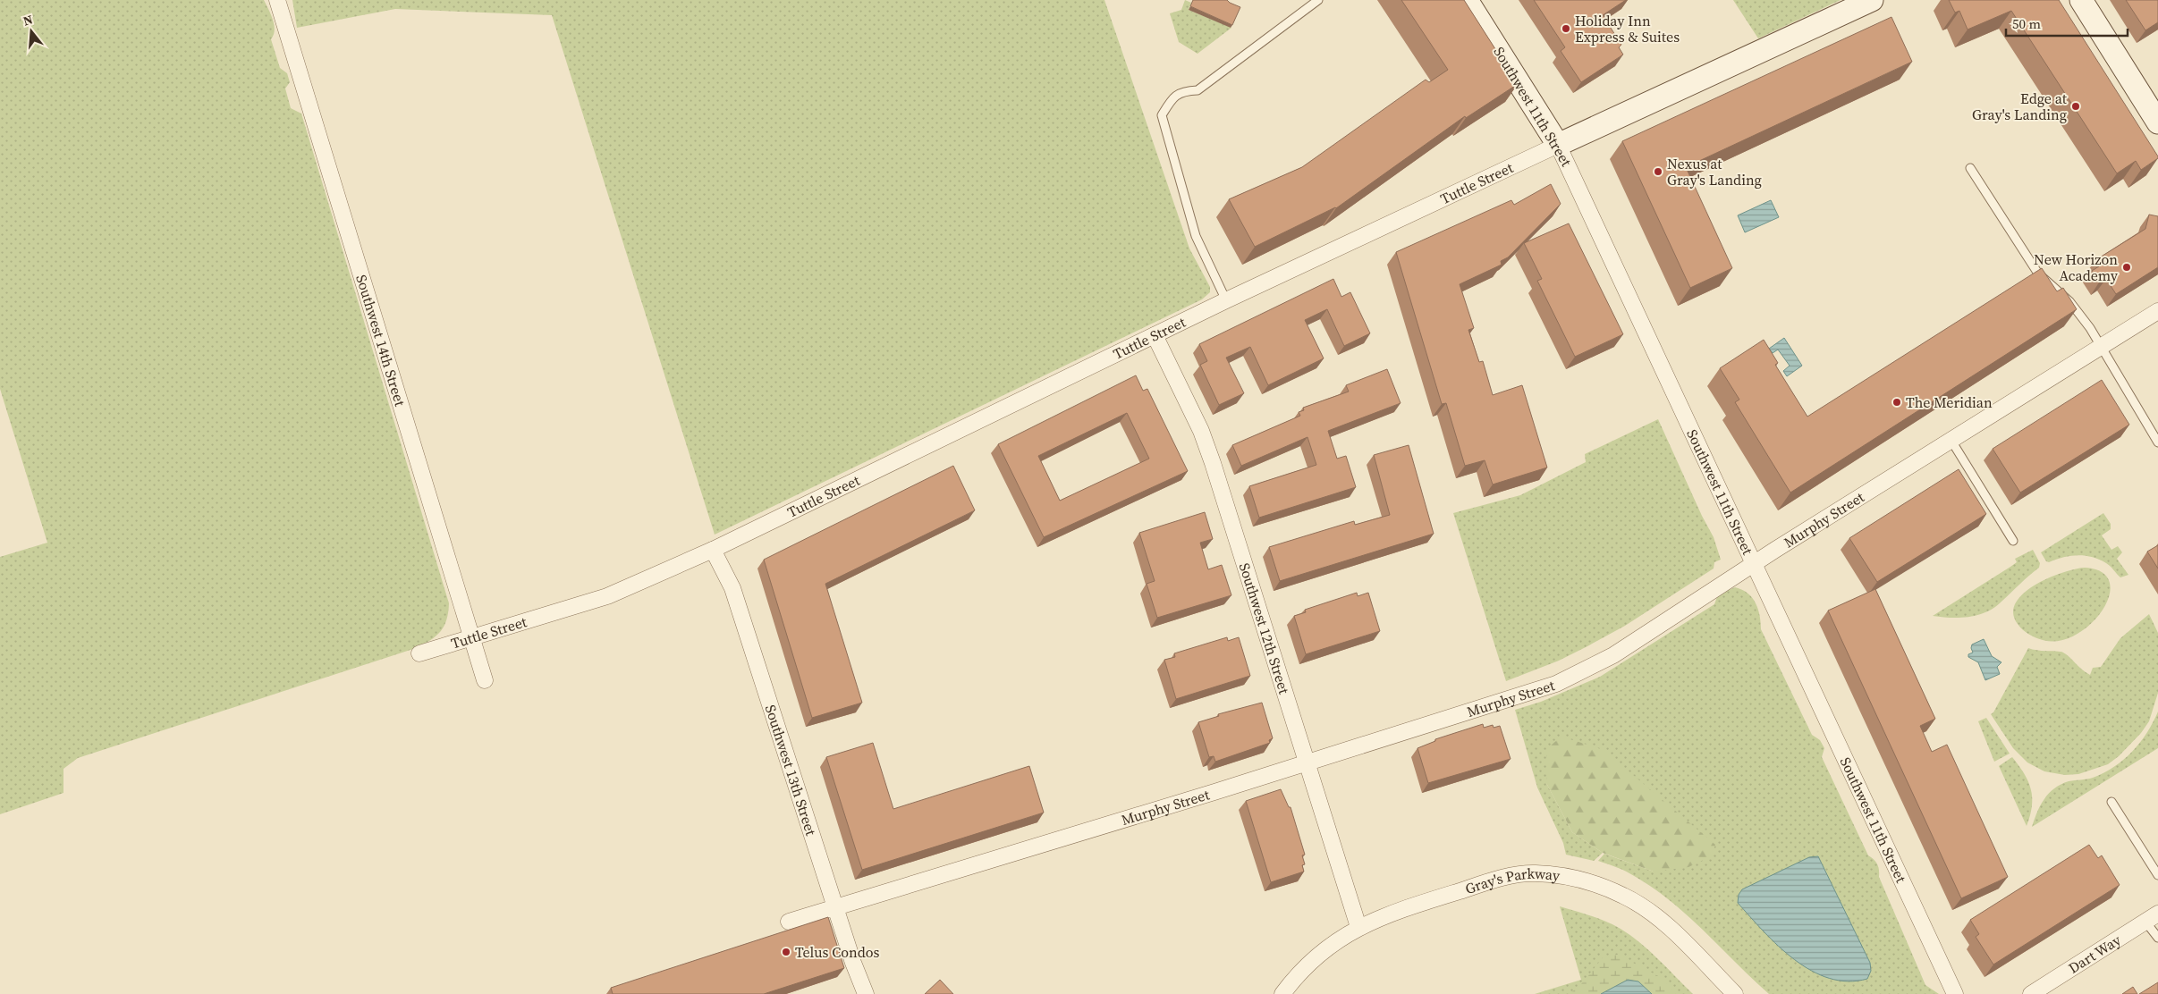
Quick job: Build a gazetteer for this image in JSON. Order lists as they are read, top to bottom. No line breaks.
{"streets":{"street":["Southwest 11th Street","Tuttle Street","Southwest 14th Street","Murphy Street","Southwest 12th Street","Southwest 13th Street","Gray's Parkway","Dart Way"]},"crossings":[["Southwest 11th Street","Tuttle Street"],["Southwest 11th Street","Murphy Street"],["Tuttle Street","Southwest 14th Street"],["Tuttle Street","Southwest 12th Street"],["Tuttle Street","Southwest 13th Street"],["Murphy Street","Southwest 12th Street"],["Murphy Street","Southwest 13th Street"],["Southwest 12th Street","Gray's Parkway"]],"places":["Holiday Inn Express & Suites","Edge at Gray's Landing","Nexus at Gray's Landing","New Horizon Academy","The Meridian","Telus Condos"],"scale_bar":"50 m","north":"top"}
